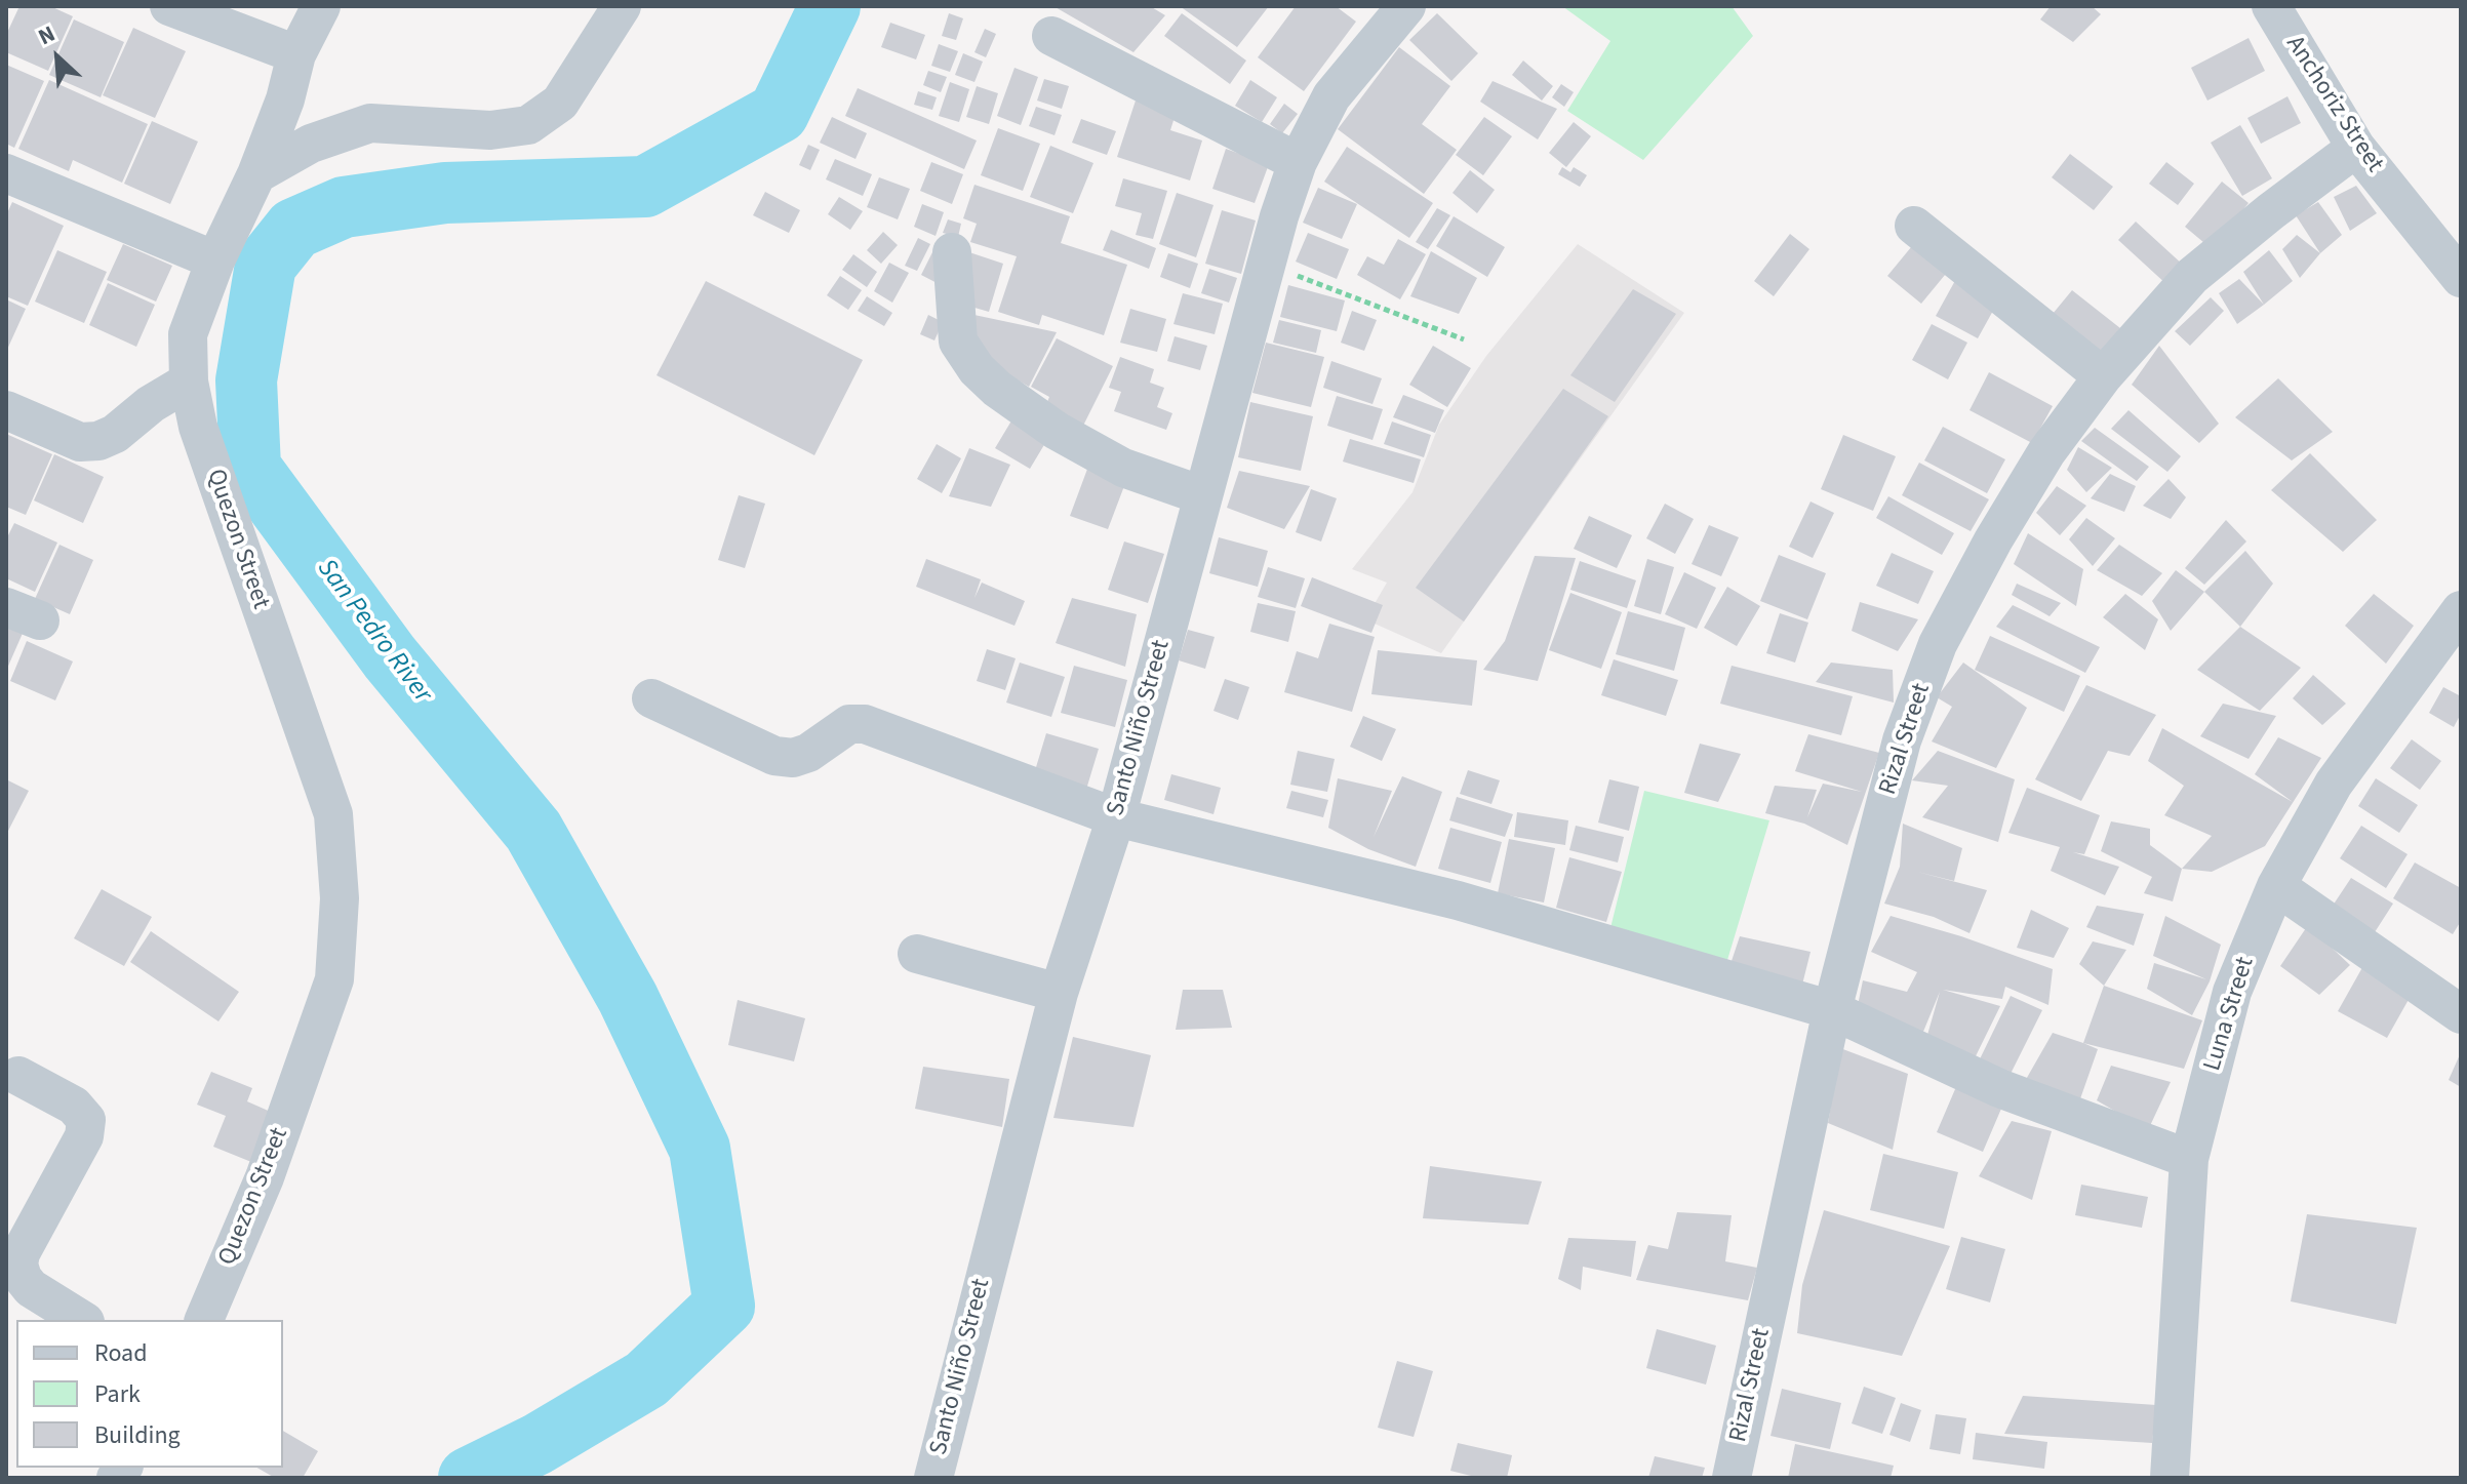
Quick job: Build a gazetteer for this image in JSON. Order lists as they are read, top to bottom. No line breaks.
{"streets":{"street":["Anchoriz Street","Quezon Street","Santo Niño Street","Rizal Street","Luna Street"]},"crossings":[["Anchoriz Street","Rizal Street"]],"water":["San Pedro River"],"legend":["Road","Park","Building"],"north":"top left"}
